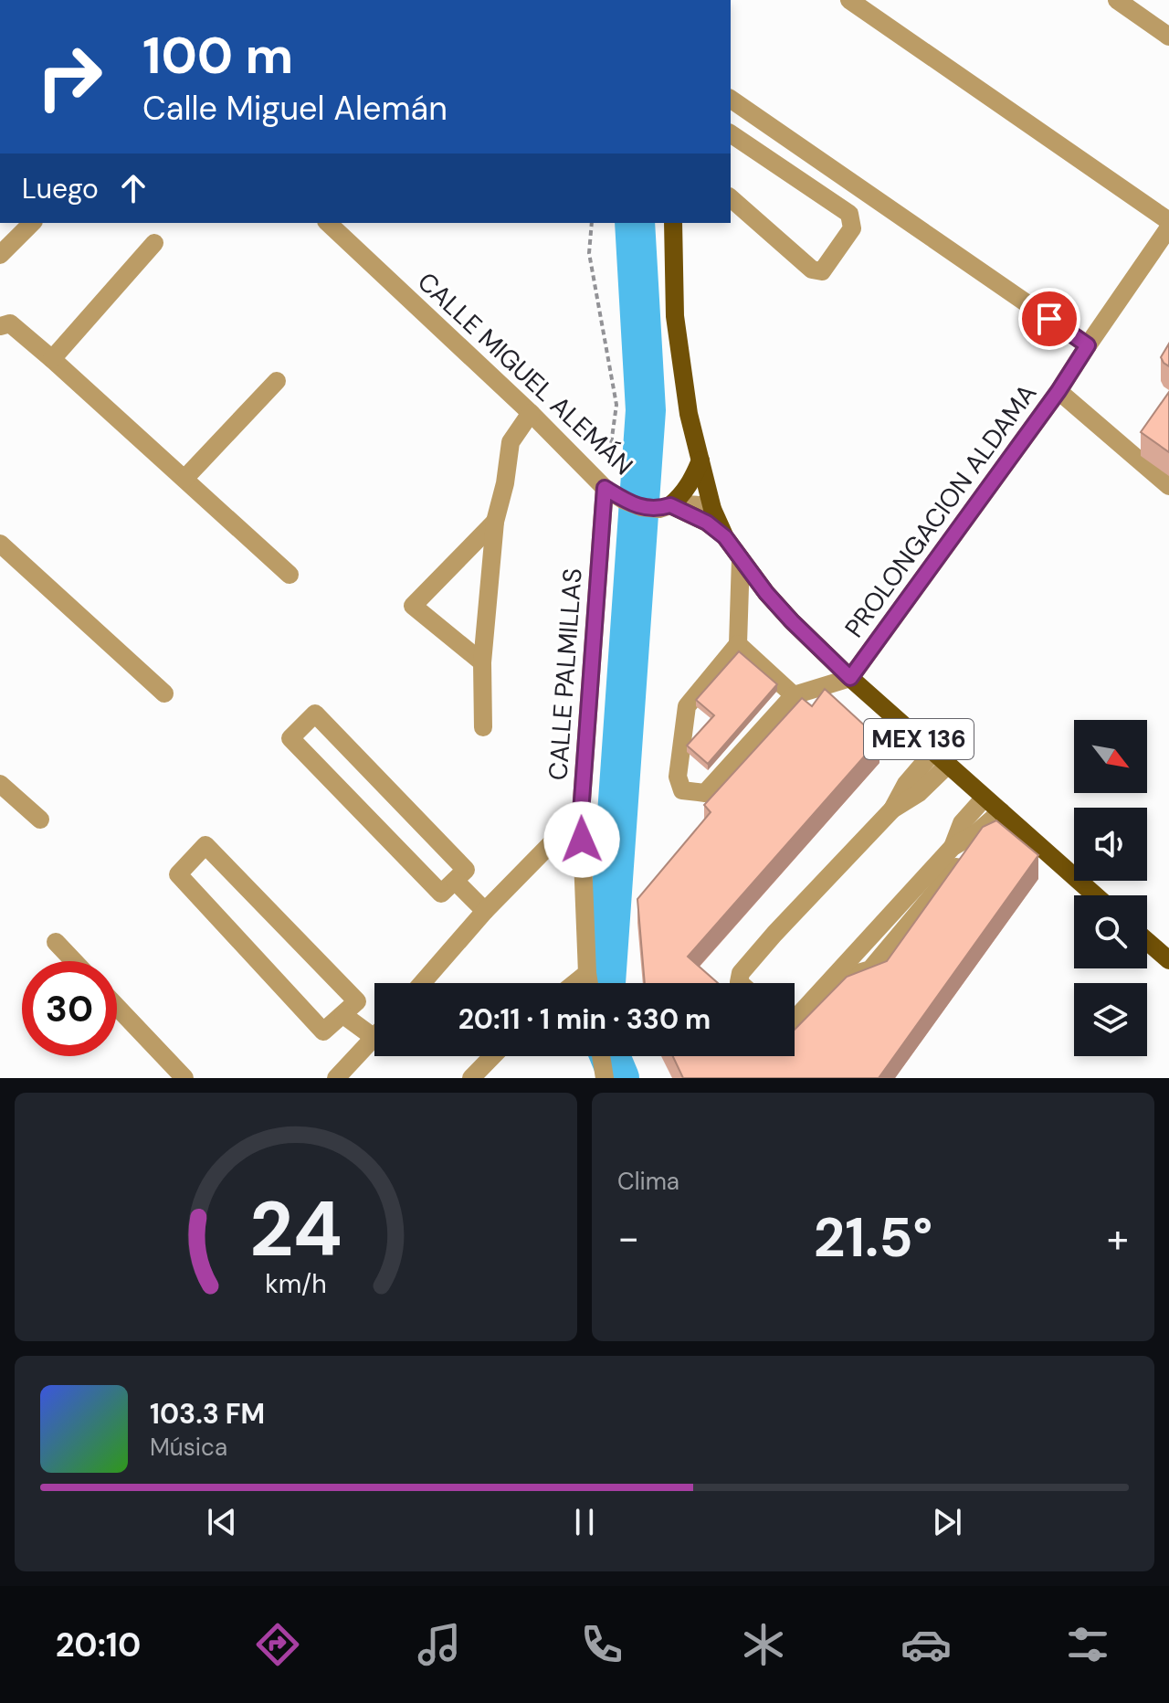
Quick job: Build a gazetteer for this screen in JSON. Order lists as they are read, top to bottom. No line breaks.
{"streets":{"main road":["MEX 136"],"street":["CALLE MIGUEL ALEMÁN","PROLONGACION ALDAMA","CALLE PALMILLAS"]},"crossings":[["CALLE MIGUEL ALEMÁN","CALLE PALMILLAS"],["CALLE MIGUEL ALEMÁN","MEX 136"],["PROLONGACION ALDAMA","MEX 136"]],"north":"bottom right","page":{"turn":["100 m","Calle Miguel Alemán"],"then":"Luego","limit":"30","trip":"20:11 · 1 min · 330 m","tile":"Clima","heat":["−","21.5°","+"],"song":["103.3 FM","Música"],"tabs":"20:10","gauge":["24","km/h"]}}
